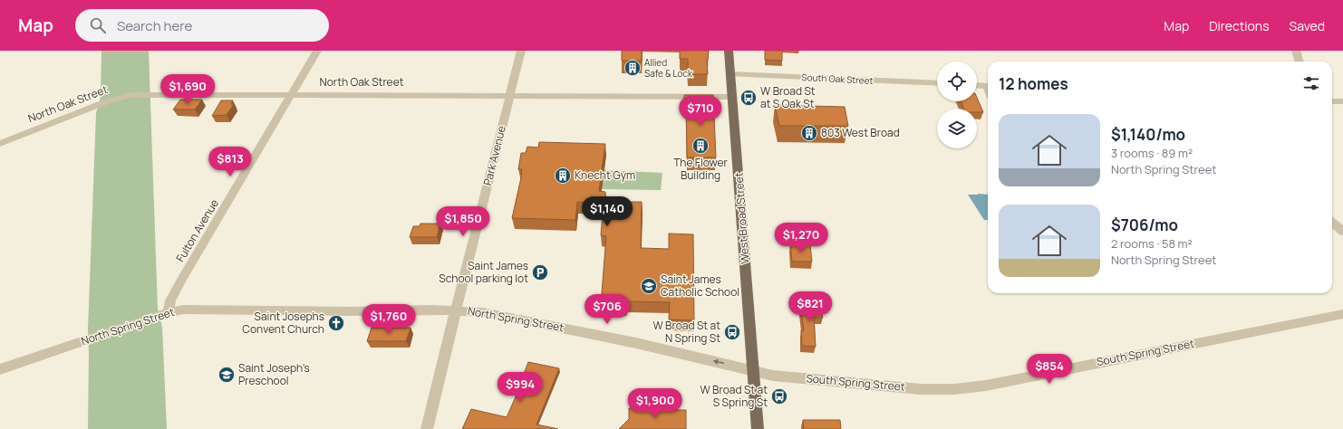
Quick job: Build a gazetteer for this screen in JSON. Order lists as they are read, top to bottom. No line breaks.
{"streets":{"main road":["West Broad Street"],"street":["South Oak Street","North Oak Street","Park Avenue","Fulton Avenue","North Spring Street","South Spring Street"]},"crossings":[["South Oak Street","West Broad Street"],["North Oak Street","Park Avenue"],["North Oak Street","West Broad Street"],["North Oak Street","Fulton Avenue"],["Park Avenue","North Spring Street"],["West Broad Street","North Spring Street"],["West Broad Street","South Spring Street"],["Fulton Avenue","North Spring Street"],["North Spring Street","South Spring Street"]],"one_way":["North Spring Street"],"places":{"building":["Allied Safe & Lock","803 West Broad","The Flower Building","Knecht Gym"],"bus stop":["W Broad St at S Oak St","W Broad St at N Spring St","W Broad St at S Spring St"],"parking":["Saint James School parking lot"],"school or university":["Saint James Catholic School","Saint Joseph's Preschool"],"church":["Saint Josephs Convent Church"]},"page":{"header":"Map","search":"Search here","nav":["Map","Directions","Saved"],"heading":"12 homes","price":["$1,690","$710","$813","$1,140","$1,850","$1,270","$821","$706","$1,760","$854","$994","$1,900"],"list":[{"name":"$1,140/mo","note":"3 rooms · 89 m² · North Spring Street"},{"name":"$706/mo","note":"2 rooms · 58 m² · North Spring Street"}]}}
